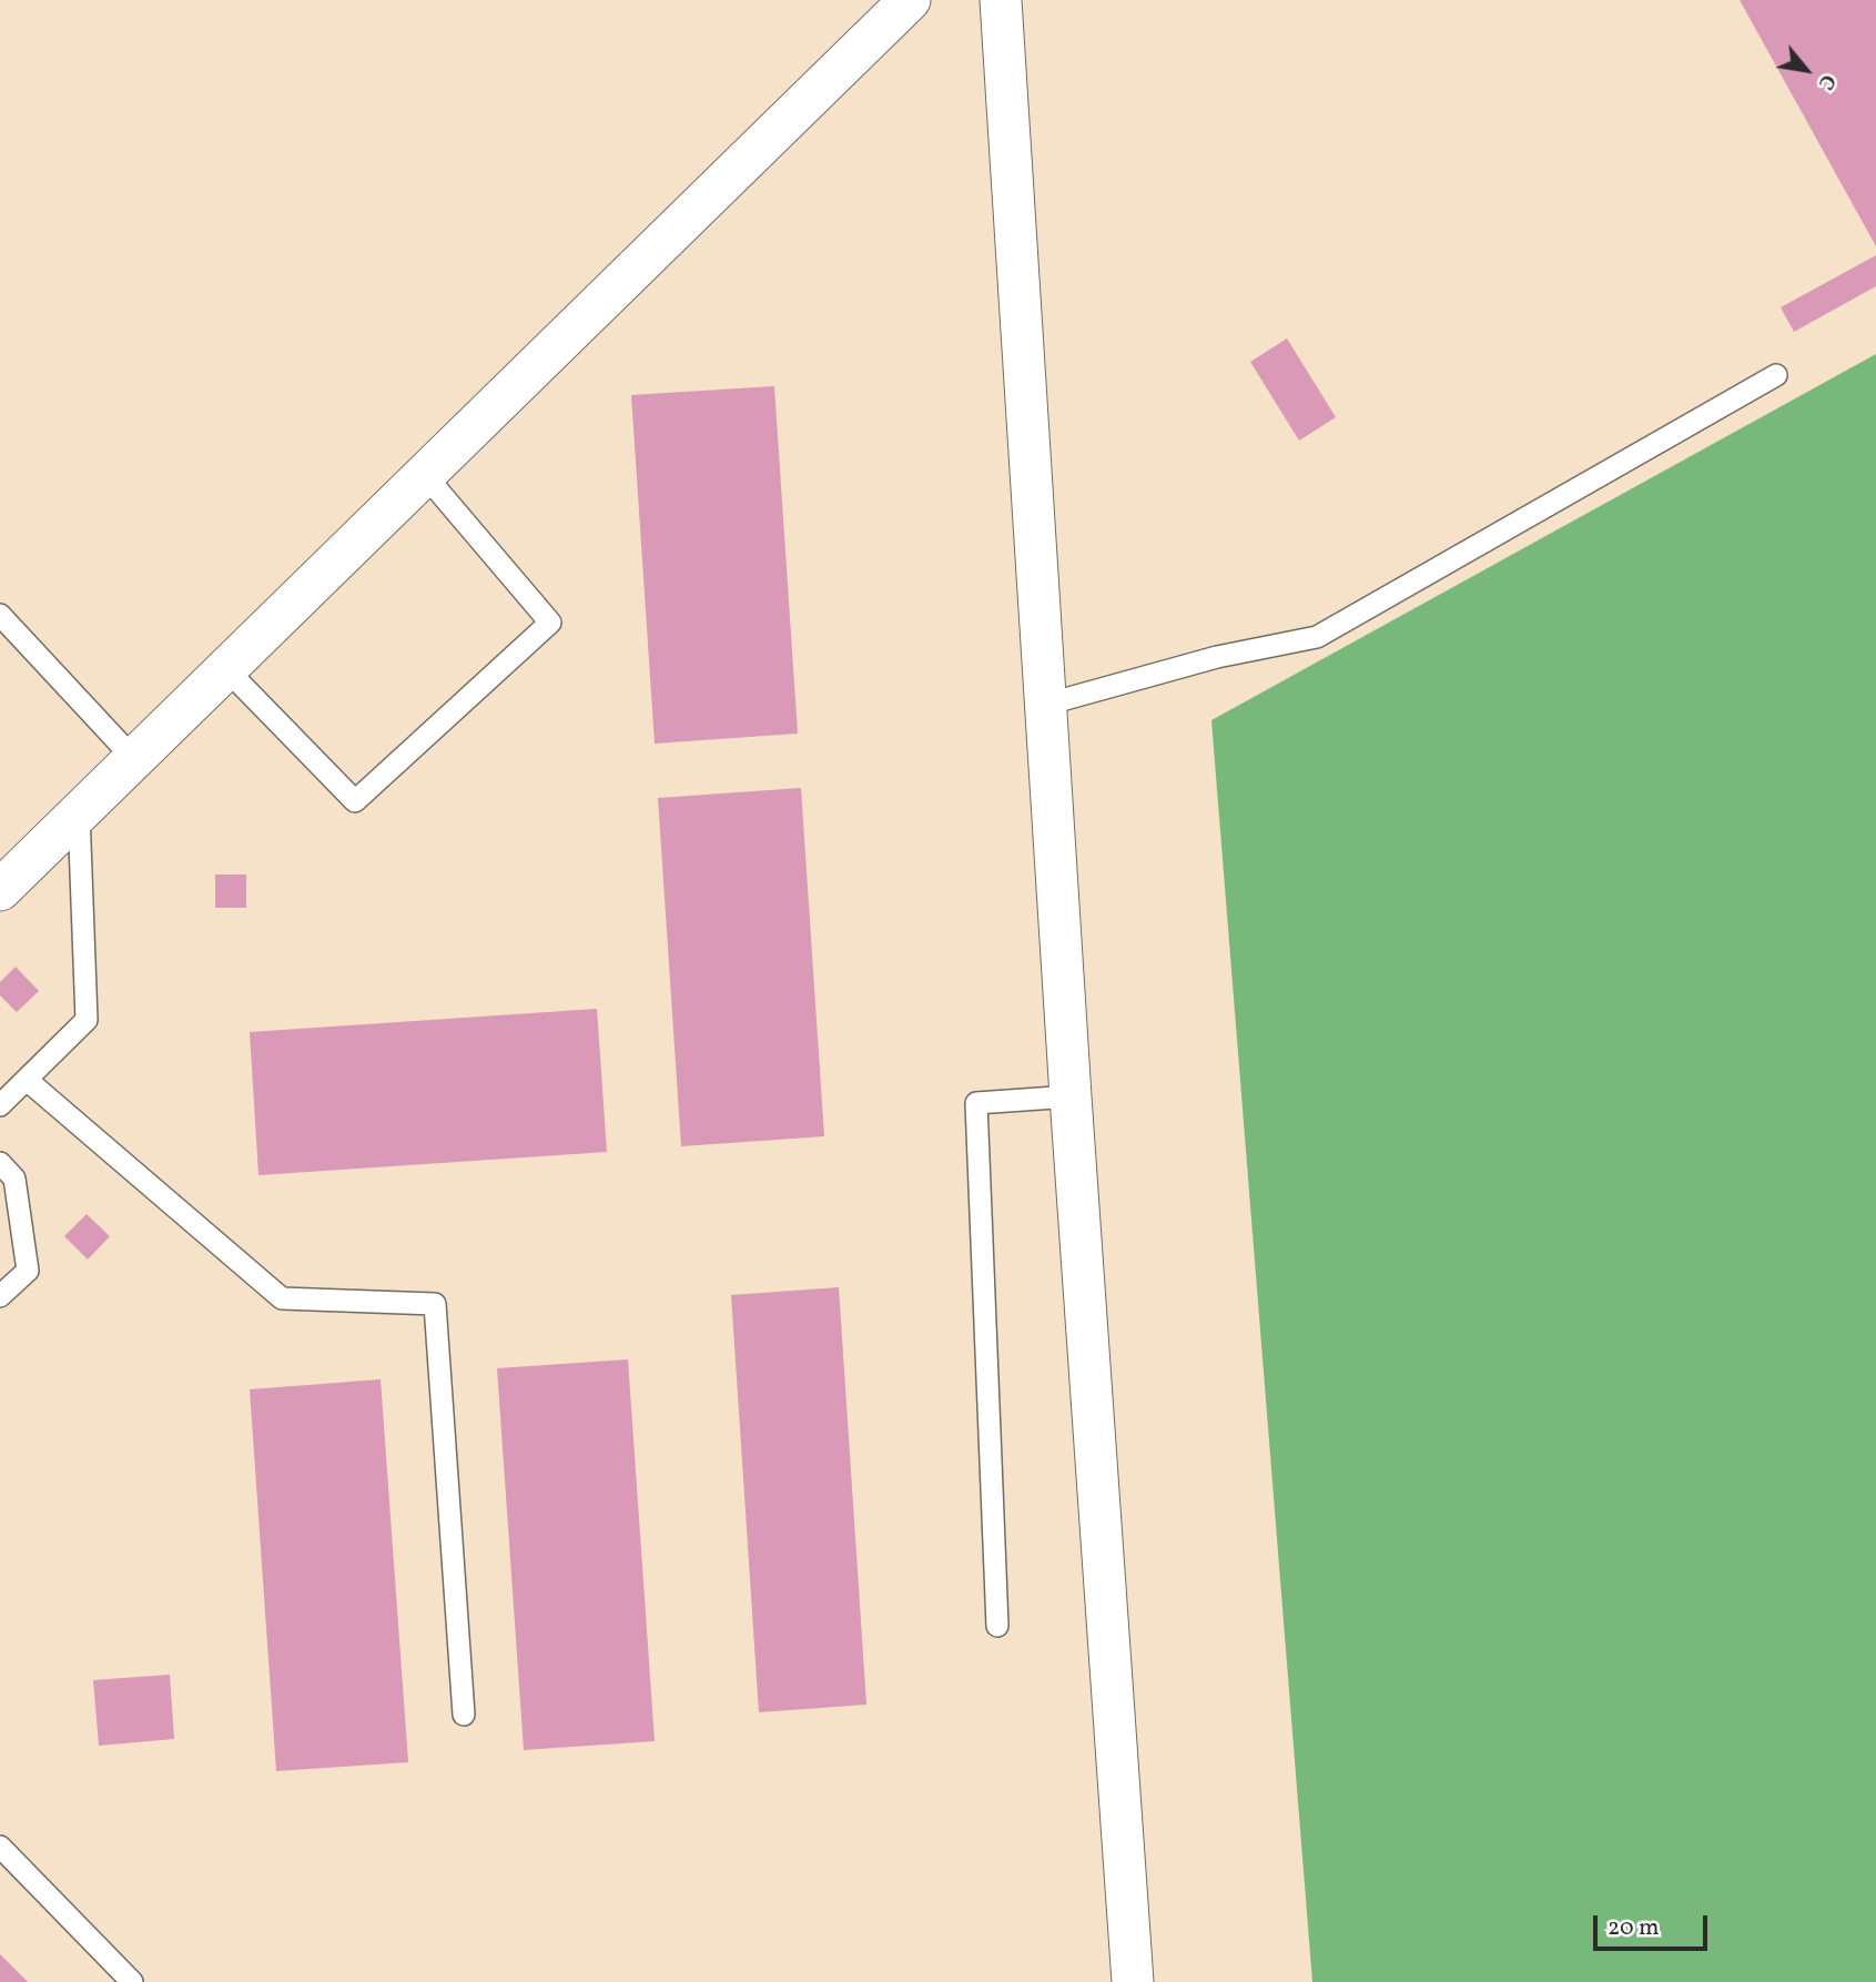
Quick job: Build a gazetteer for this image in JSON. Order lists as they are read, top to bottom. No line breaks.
{"scale_bar":"20 m","north":"bottom right"}
